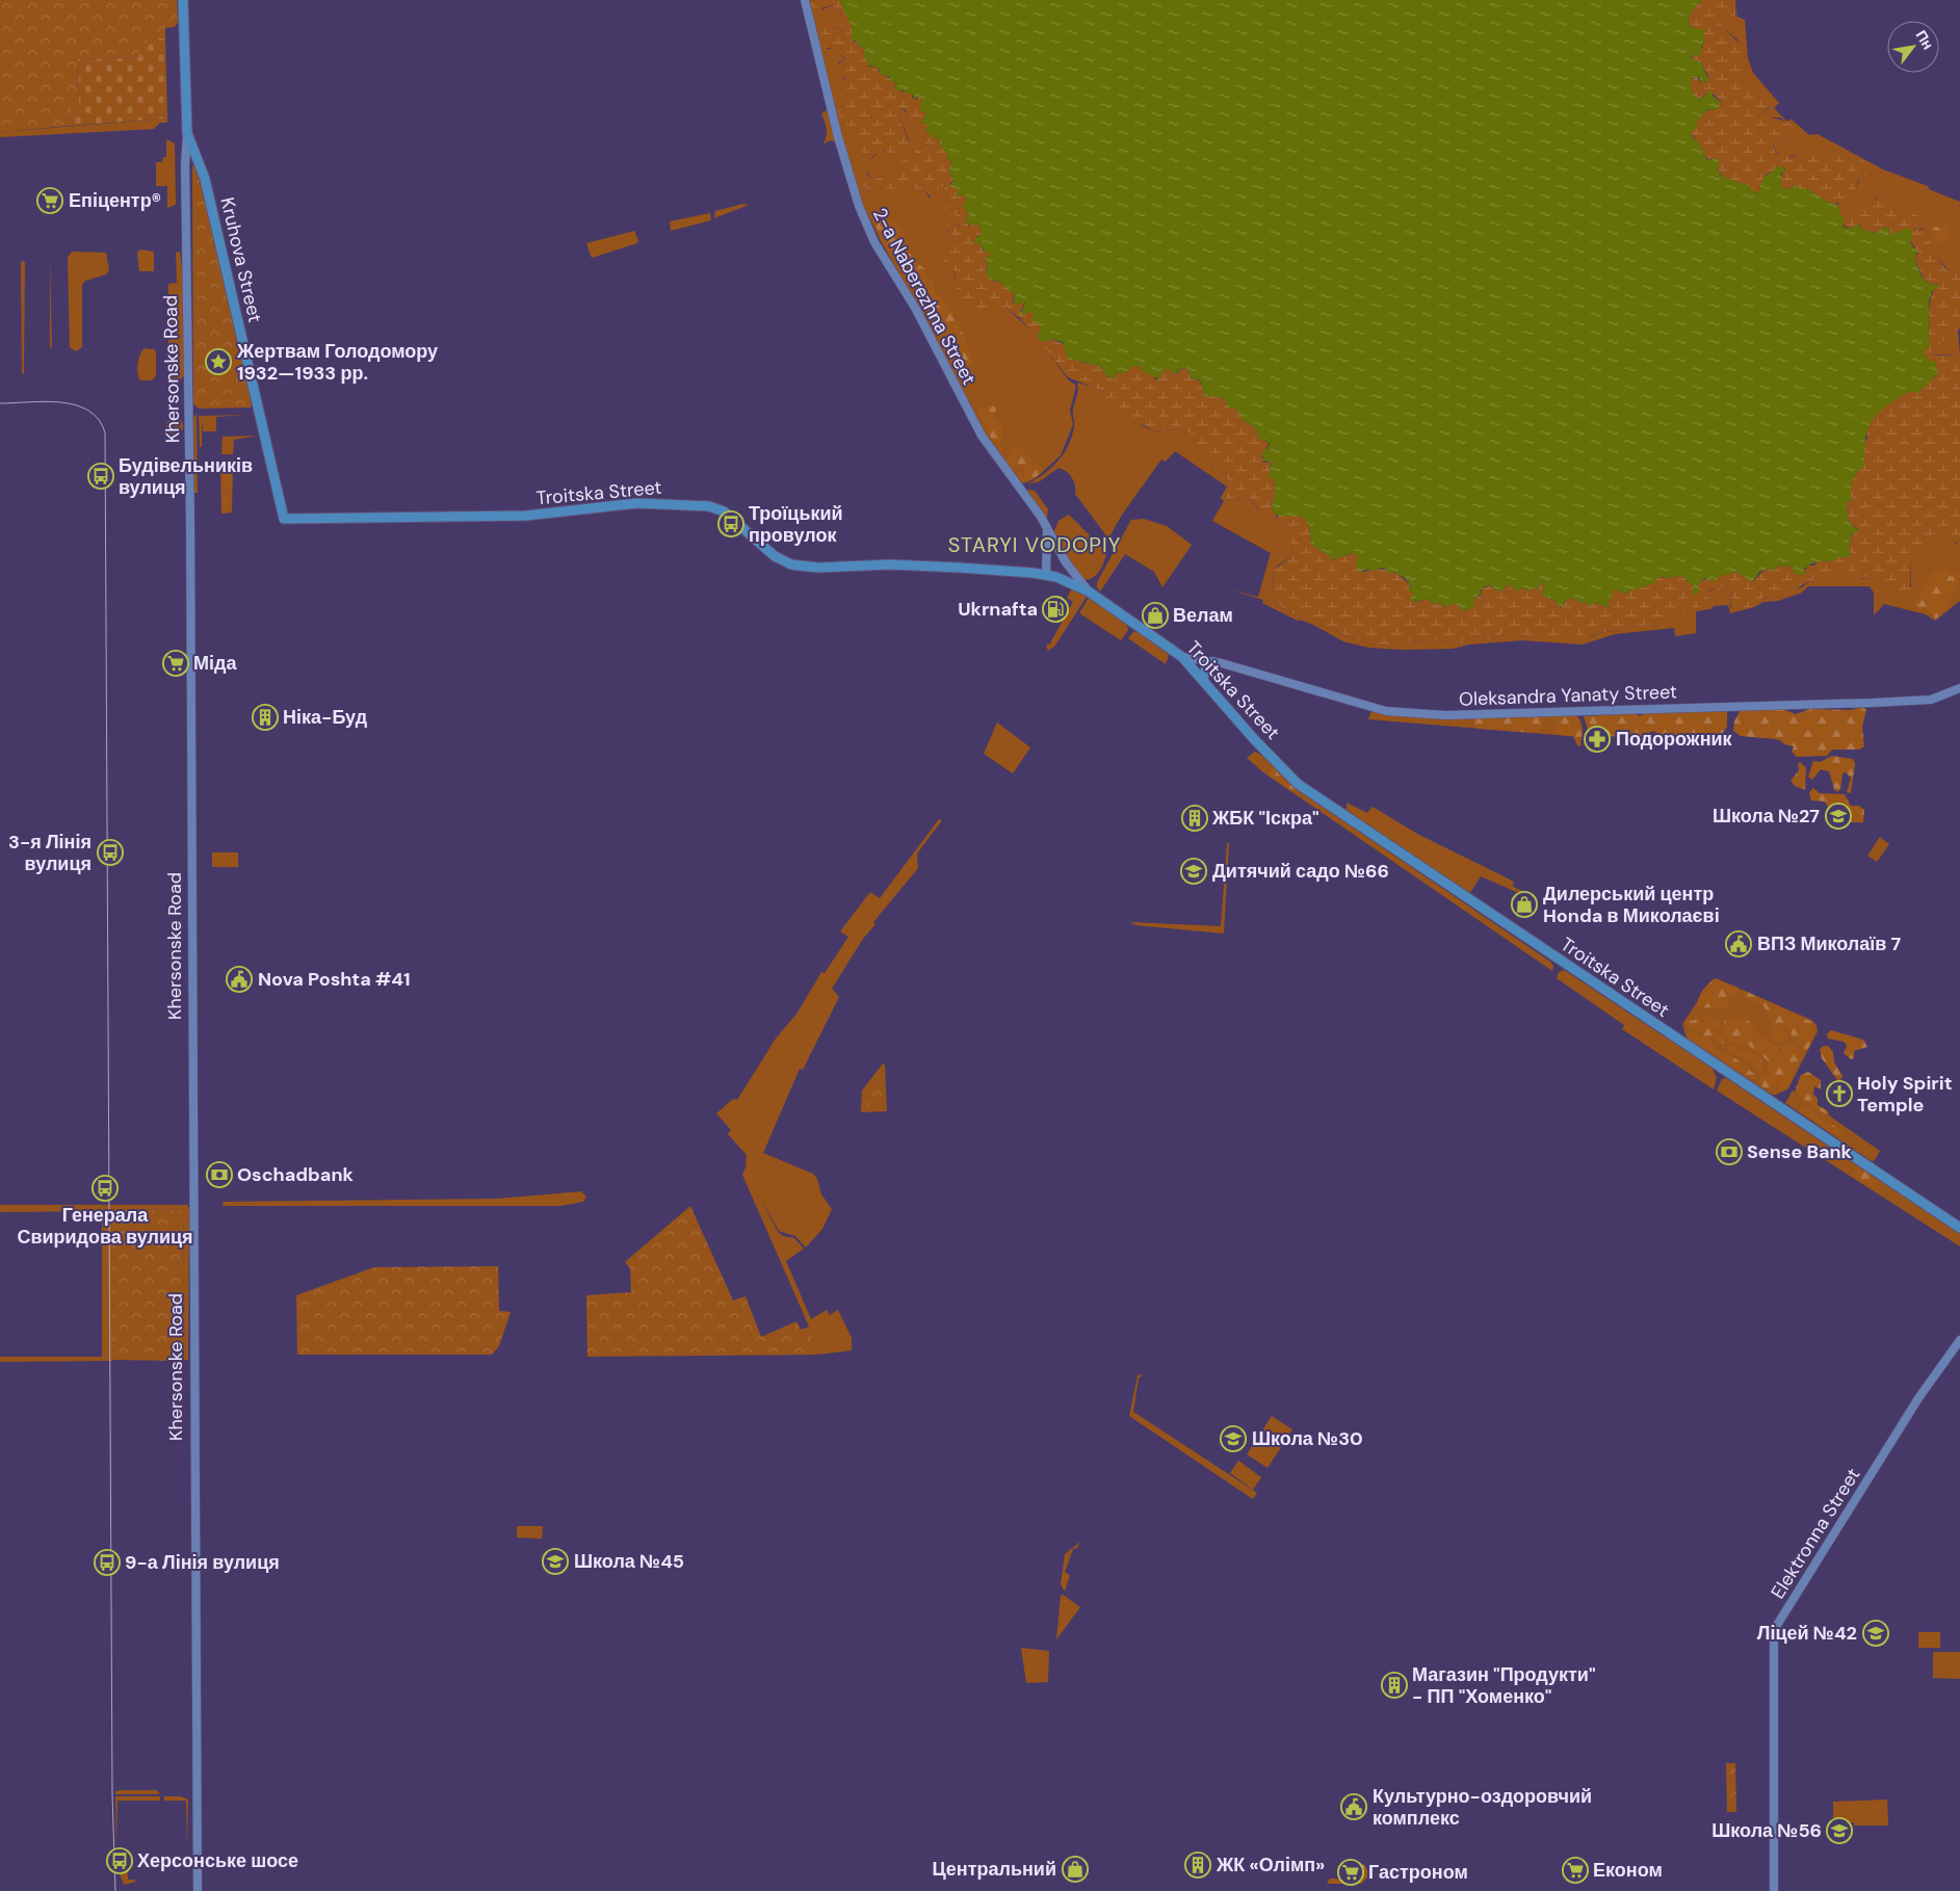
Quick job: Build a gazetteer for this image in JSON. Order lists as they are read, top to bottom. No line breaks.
{"streets":{"main road":["Kruhova Street","2-a Naberezhna Street","Khersonske Road","Troitska Street","Oleksandra Yanaty Street","Elektronna Street"]},"crossings":[["Kruhova Street","Khersonske Road"],["Kruhova Street","Troitska Street"],["2-a Naberezhna Street","Troitska Street"],["Troitska Street","Oleksandra Yanaty Street"]],"districts":["STARYI VODOPIY"],"places":{"supermarket":["Епіцентр®","Міда","Економ","Гастроном"],"place":["Жертвам Голодомору 1932—1933 рр."],"bus stop":["Будівельників вулиця","Троїцький провулок","3-я Лінія вулиця","Генерала Свиридова вулиця","9-а Лінія вулиця","Херсонське шосе"],"fuel station":["Ukrnafta"],"shop":["Велам","Дилерський центр Honda в Миколаєві","Центральний"],"building":["Ніка-Буд","ЖБК \"Іскра\"","Магазин \"Продукти\" - ПП \"Хоменко\"","ЖК «Олімп»"],"pharmacy":["Подорожник"],"school or university":["Школа №27","Дитячий садо №66","Школа №30","Школа №45","Ліцей №42","Школа №56"],"public building":["ВПЗ Миколаїв 7","Nova Poshta #41","Культурно-оздоровчий комплекс"],"church":["Holy Spirit Temple"],"bank":["Sense Bank","Oschadbank"]},"north":"top right"}
